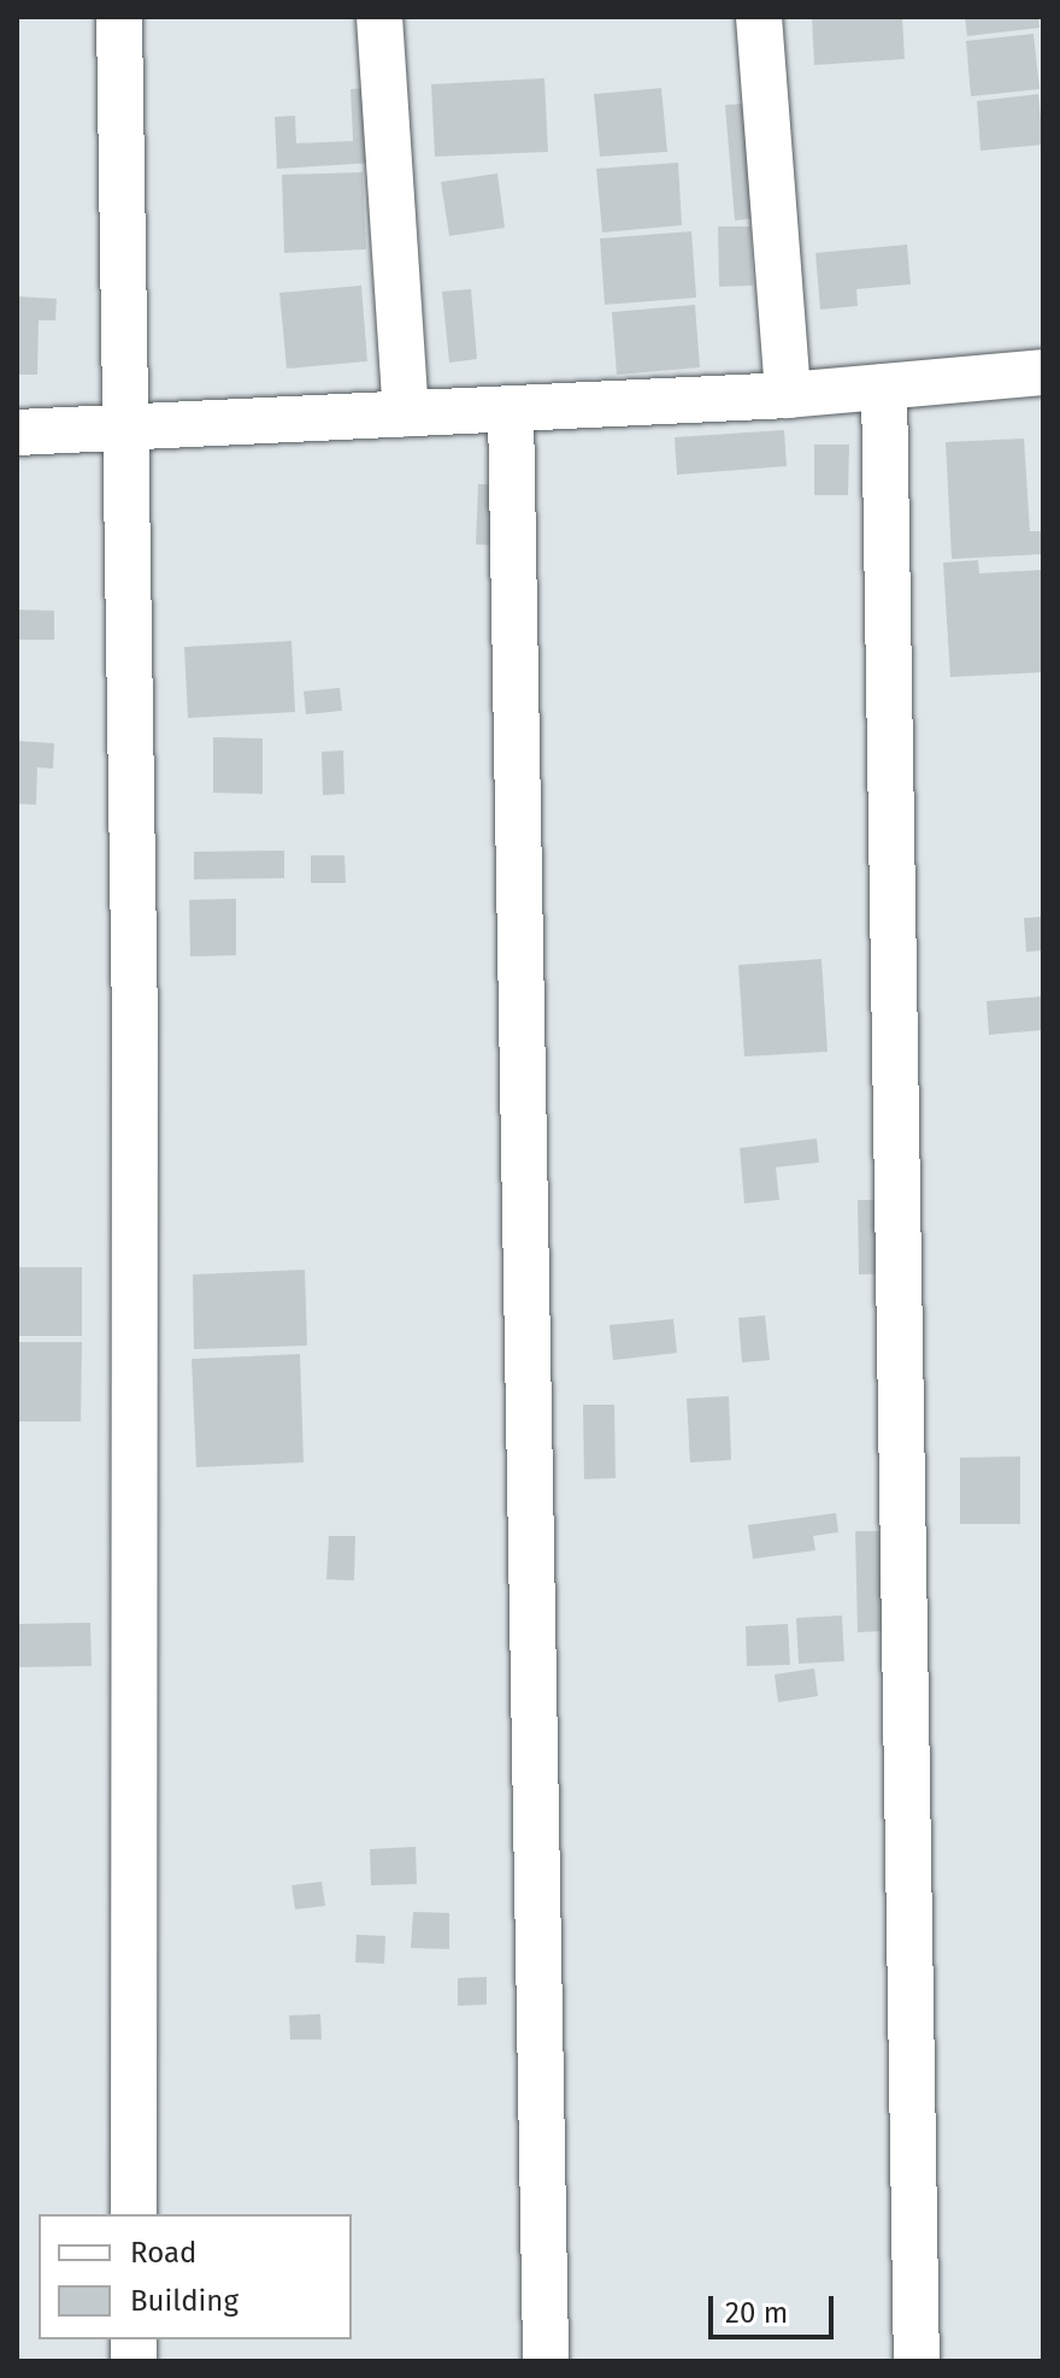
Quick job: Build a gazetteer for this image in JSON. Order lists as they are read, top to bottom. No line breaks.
{"legend":["Road","Building"],"scale_bar":"20 m"}
